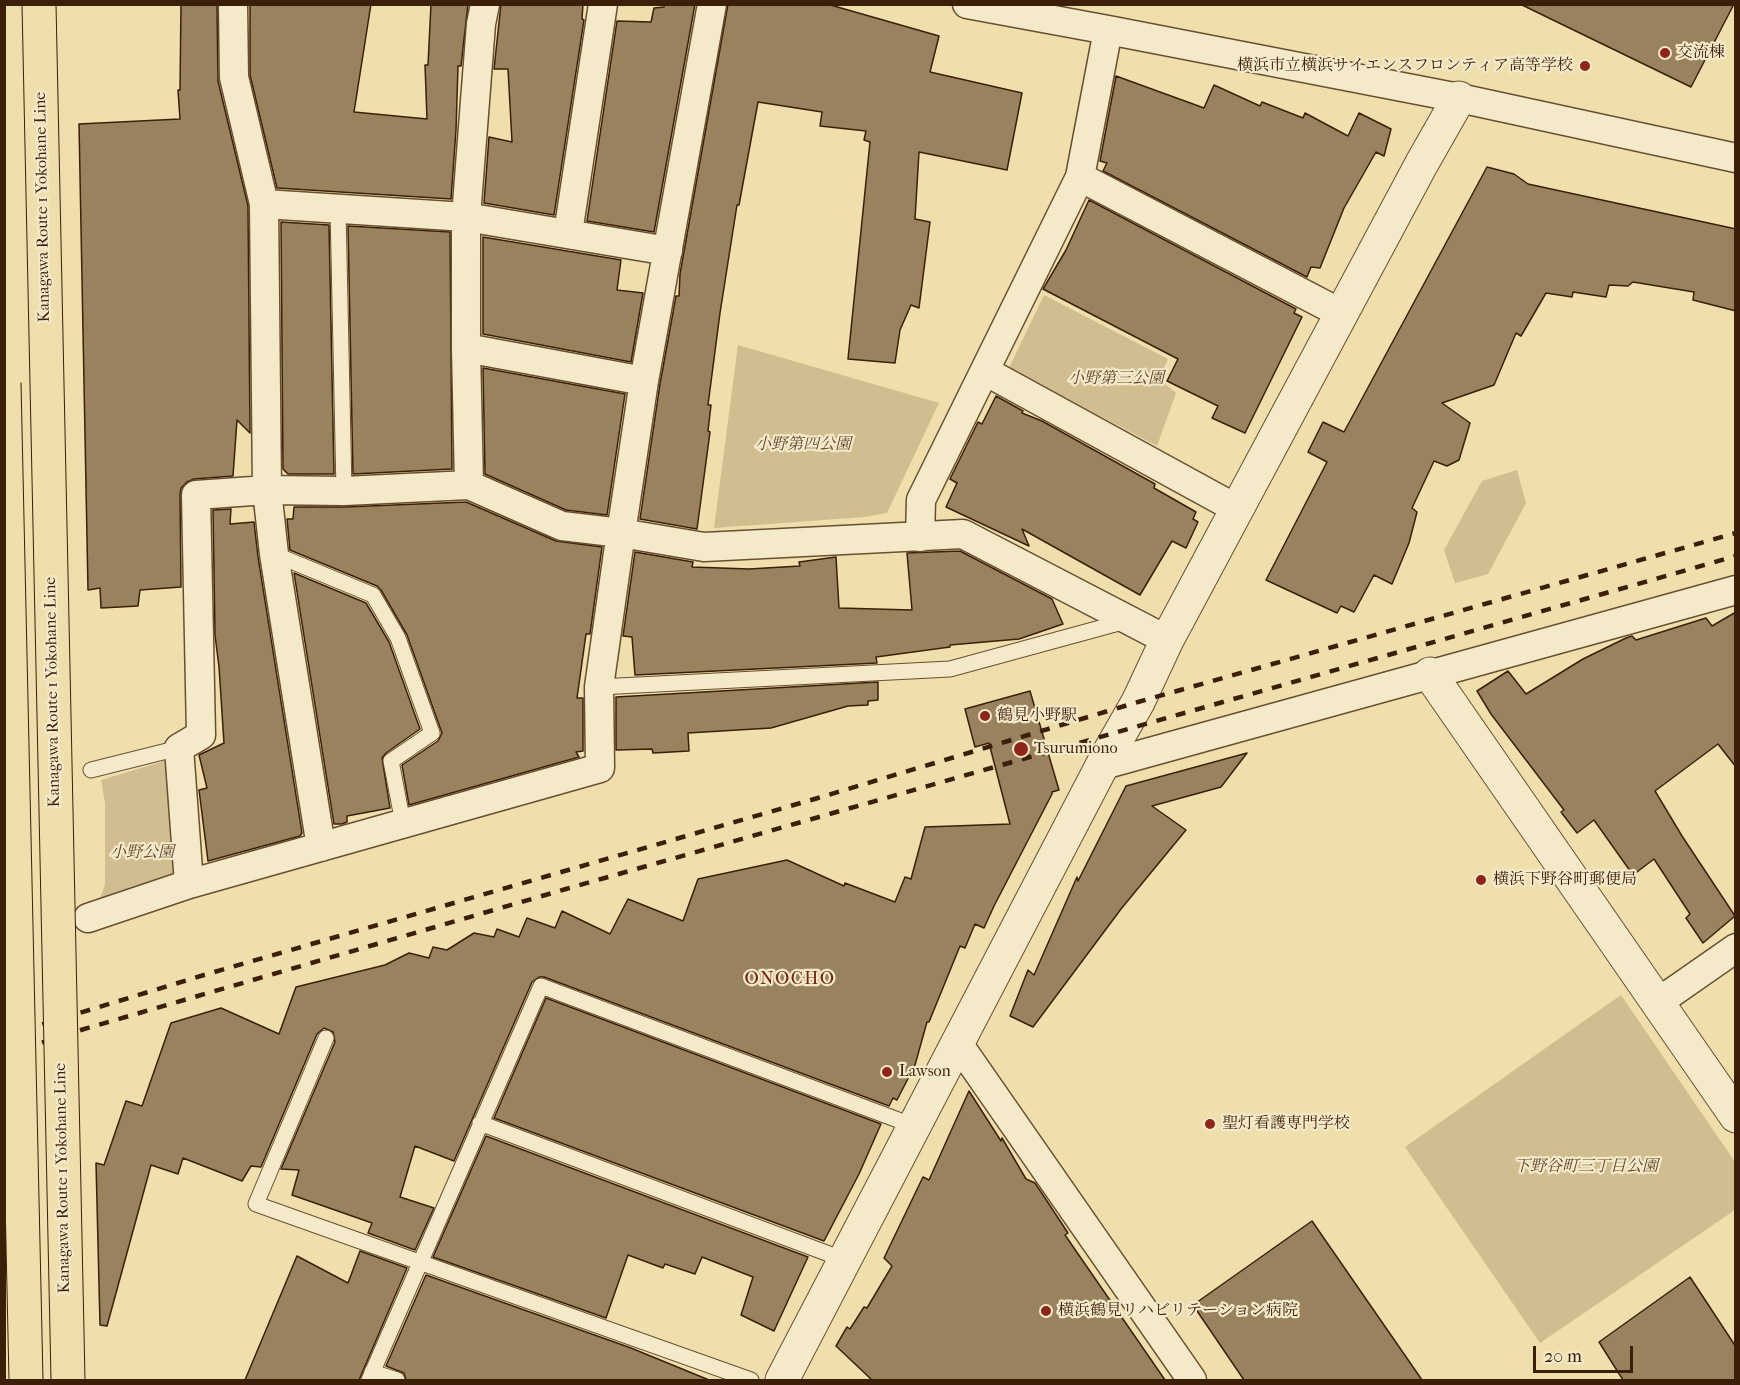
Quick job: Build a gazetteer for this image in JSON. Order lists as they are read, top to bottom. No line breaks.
{"streets":{"highway":["Kanagawa Route 1 Yokohane Line"]},"districts":["ONOCHO"],"parks":["小野第三公園","小野第四公園","小野公園","下野谷町三丁目公園"],"places":["交流棟","横浜市立横浜サイエンスフロンティア高等学校","鶴見小野駅","Tsurumiono","横浜下野谷町郵便局","Lawson","聖灯看護専門学校","横浜鶴見リハビリテーション病院"],"scale_bar":"20 m"}
